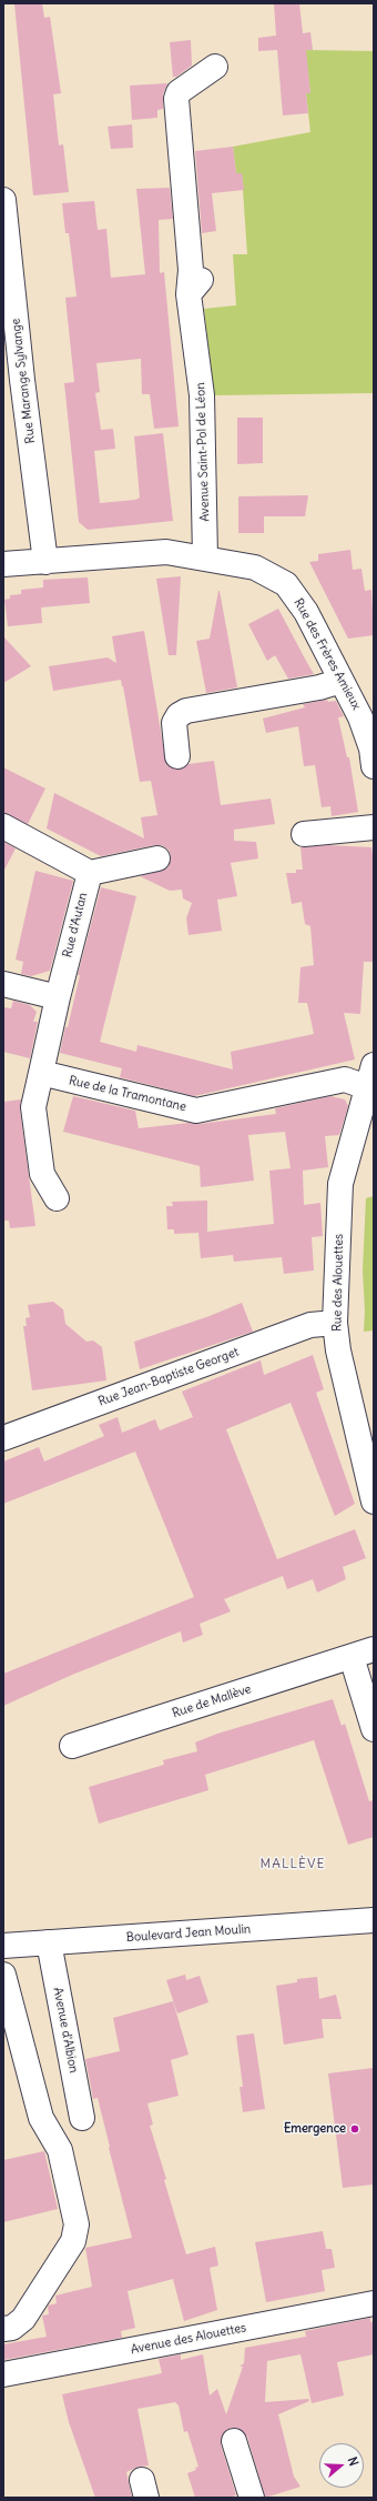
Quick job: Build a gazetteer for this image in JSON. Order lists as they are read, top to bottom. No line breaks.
{"streets":{"street":["Rue Marange Sylvange","Avenue Saint-Pol de Léon","Rue des Frères Amieux","Rue d'Autan","Rue de la Tramontane","Rue des Alouettes","Rue Jean-Baptiste Georget","Rue de Mallève","Boulevard Jean Moulin","Avenue d'Albion","Avenue des Alouettes"]},"crossings":[["Rue Marange Sylvange","Rue des Frères Amieux"],["Avenue Saint-Pol de Léon","Rue des Frères Amieux"],["Rue d'Autan","Rue de la Tramontane"],["Rue de la Tramontane","Rue des Alouettes"],["Rue des Alouettes","Rue Jean-Baptiste Georget"],["Boulevard Jean Moulin","Avenue d'Albion"]],"districts":["MALLÈVE"],"places":["Emergence"],"north":"right"}
